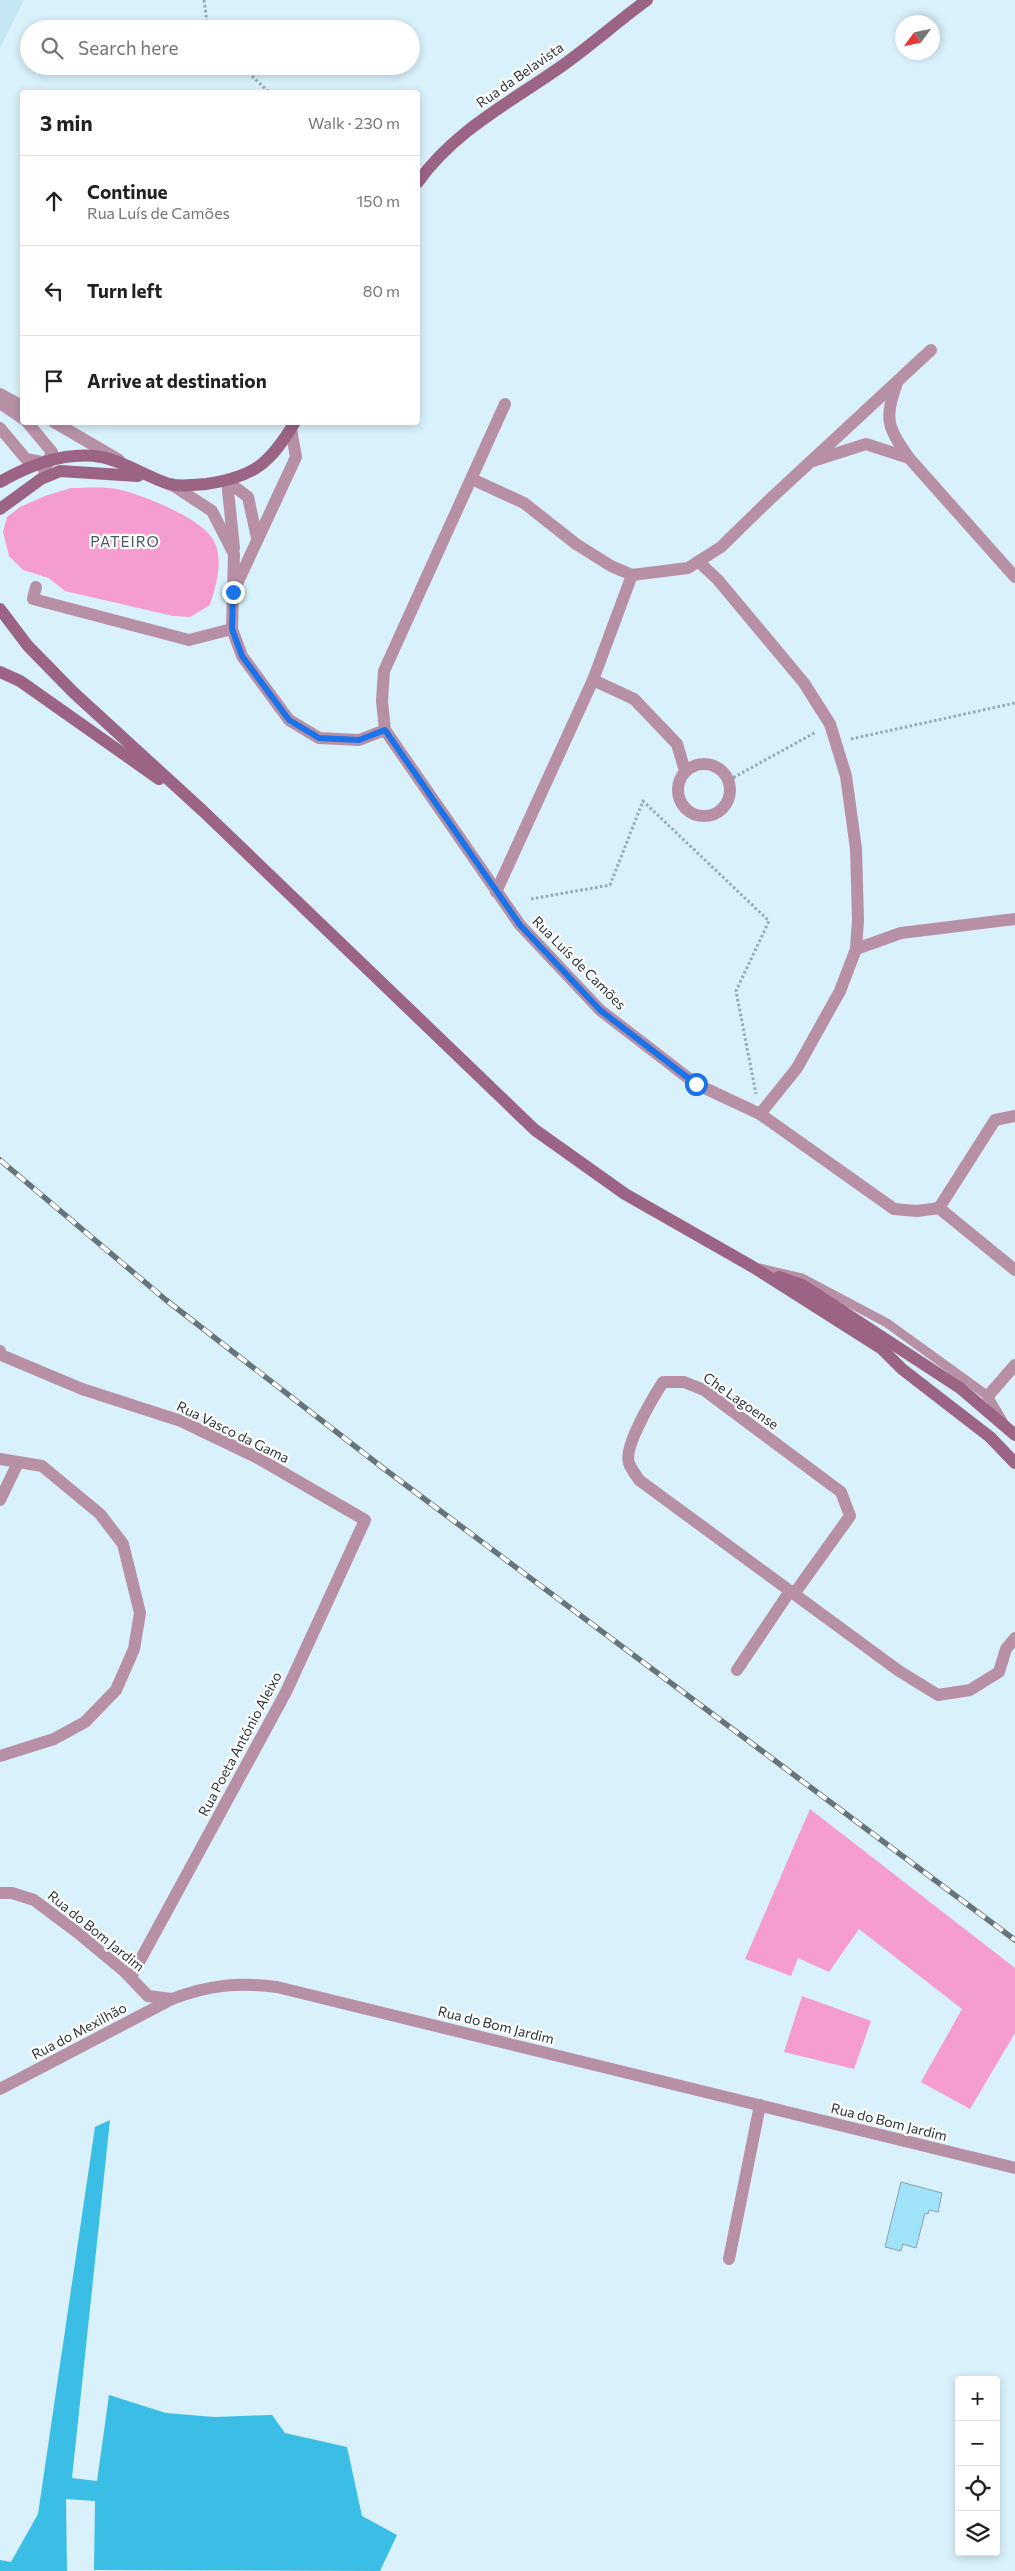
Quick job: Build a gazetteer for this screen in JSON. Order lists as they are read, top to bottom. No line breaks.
{"streets":{"main road":["Rua da Belavista"],"street":["Rua Luís de Camões","Che Lagoense","Rua Vasco da Gama","Rua Poeta António Aleixo","Rua do Bom Jardim","Rua do Mexilhão"]},"crossings":[["Rua Vasco da Gama","Rua Poeta António Aleixo"],["Rua Poeta António Aleixo","Rua do Bom Jardim"],["Rua do Bom Jardim","Rua do Mexilhão"]],"districts":["PATEIRO"],"north":"bottom left","page":{"search":"Search here","heading":["3 min","Walk · 230 m"],"list":[["Continue","Rua Luís de Camões","150 m"],["Turn left","80 m"],"Arrive at destination"],"map_buttons":["+","−"]}}
